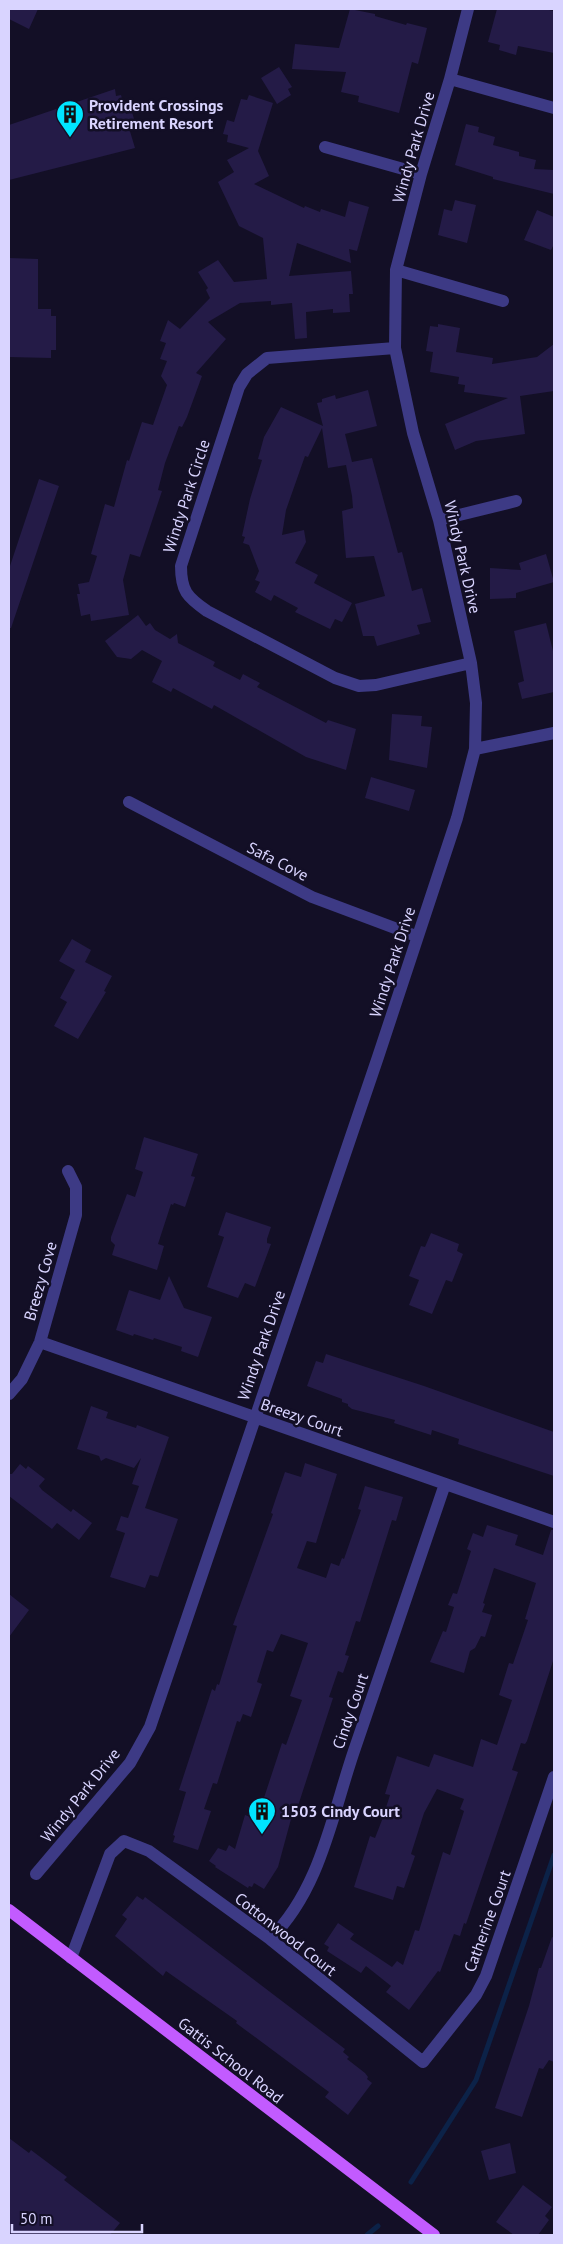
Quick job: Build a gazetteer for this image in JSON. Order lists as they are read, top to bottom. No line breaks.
{"streets":{"main road":["Gattis School Road"],"street":["Windy Park Drive","Windy Park Circle","Safa Cove","Breezy Cove","Breezy Court","Cindy Court","Catherine Court","Cottonwood Court"]},"crossings":[["Windy Park Drive","Windy Park Circle"],["Windy Park Drive","Safa Cove"],["Windy Park Drive","Breezy Court"],["Breezy Cove","Breezy Court"],["Breezy Court","Cindy Court"],["Cindy Court","Cottonwood Court"],["Catherine Court","Cottonwood Court"],["Cottonwood Court","Gattis School Road"]],"places":{"building":["Provident Crossings Retirement Resort","1503 Cindy Court"]},"scale_bar":"50 m"}
